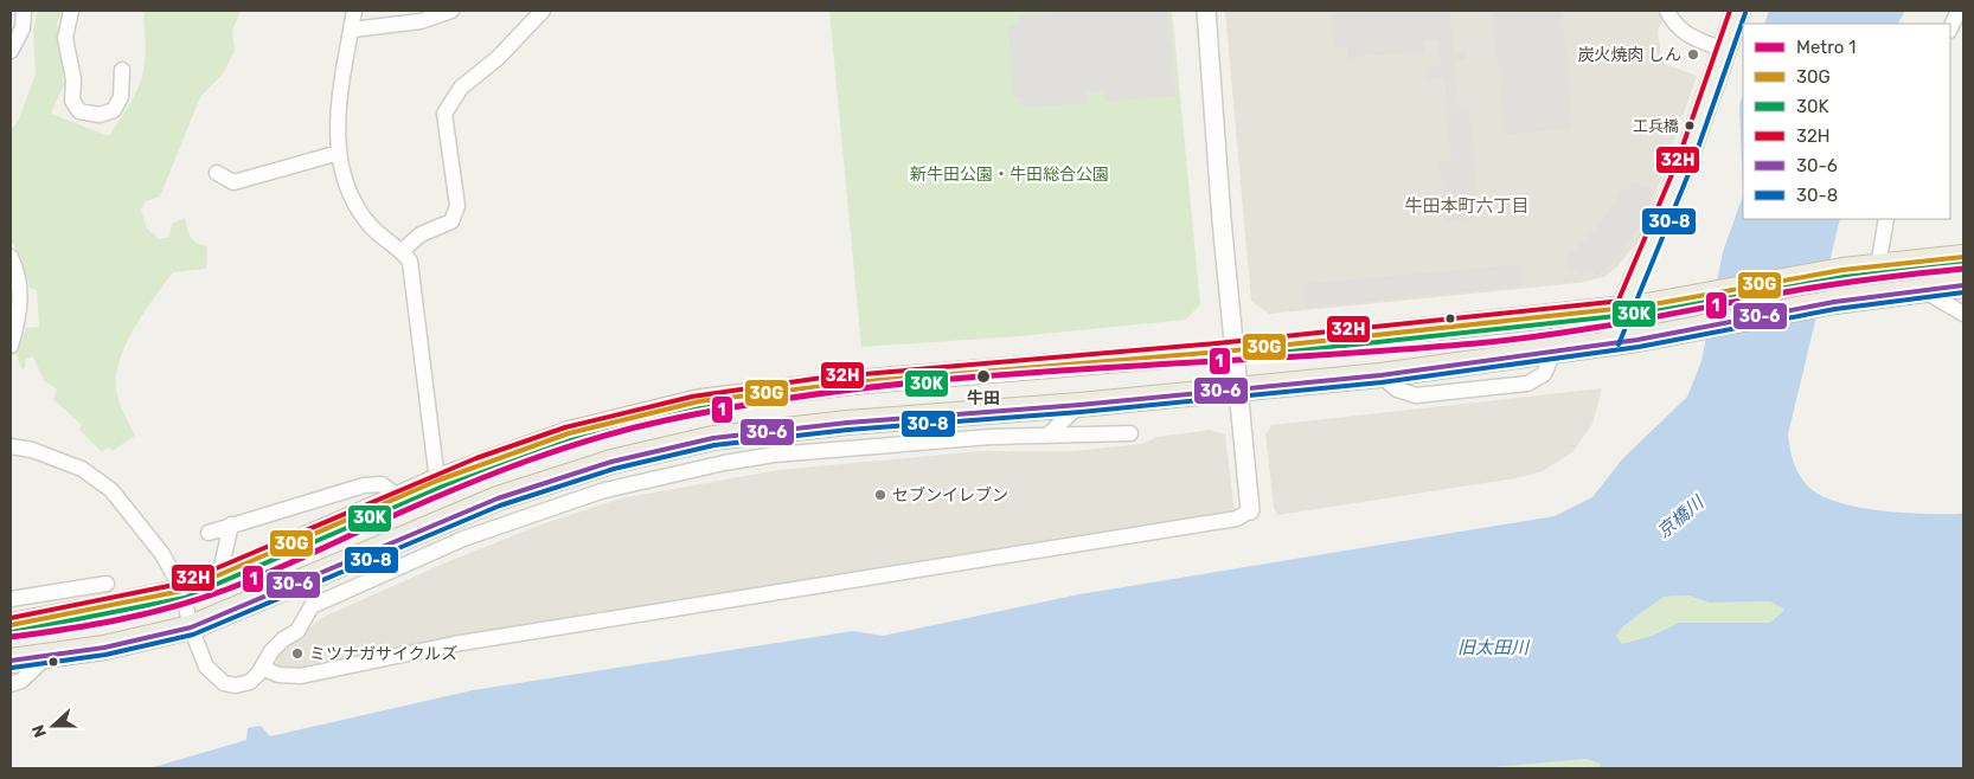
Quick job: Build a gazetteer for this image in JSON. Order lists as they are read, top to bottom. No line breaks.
{"districts":["牛田本町六丁目"],"water":["京橋川","旧太田川"],"parks":["新牛田公園・牛田総合公園"],"places":["炭火焼肉 しん","工兵橋","牛田","セブンイレブン","ミツナガサイクルズ"],"lines":["transit line 32H","transit line 30-8","transit line 30G","transit line 30K","metro line 1","transit line 30-6"],"legend":["Metro 1","30G","30K","32H","30-6","30-8"],"north":"left"}
